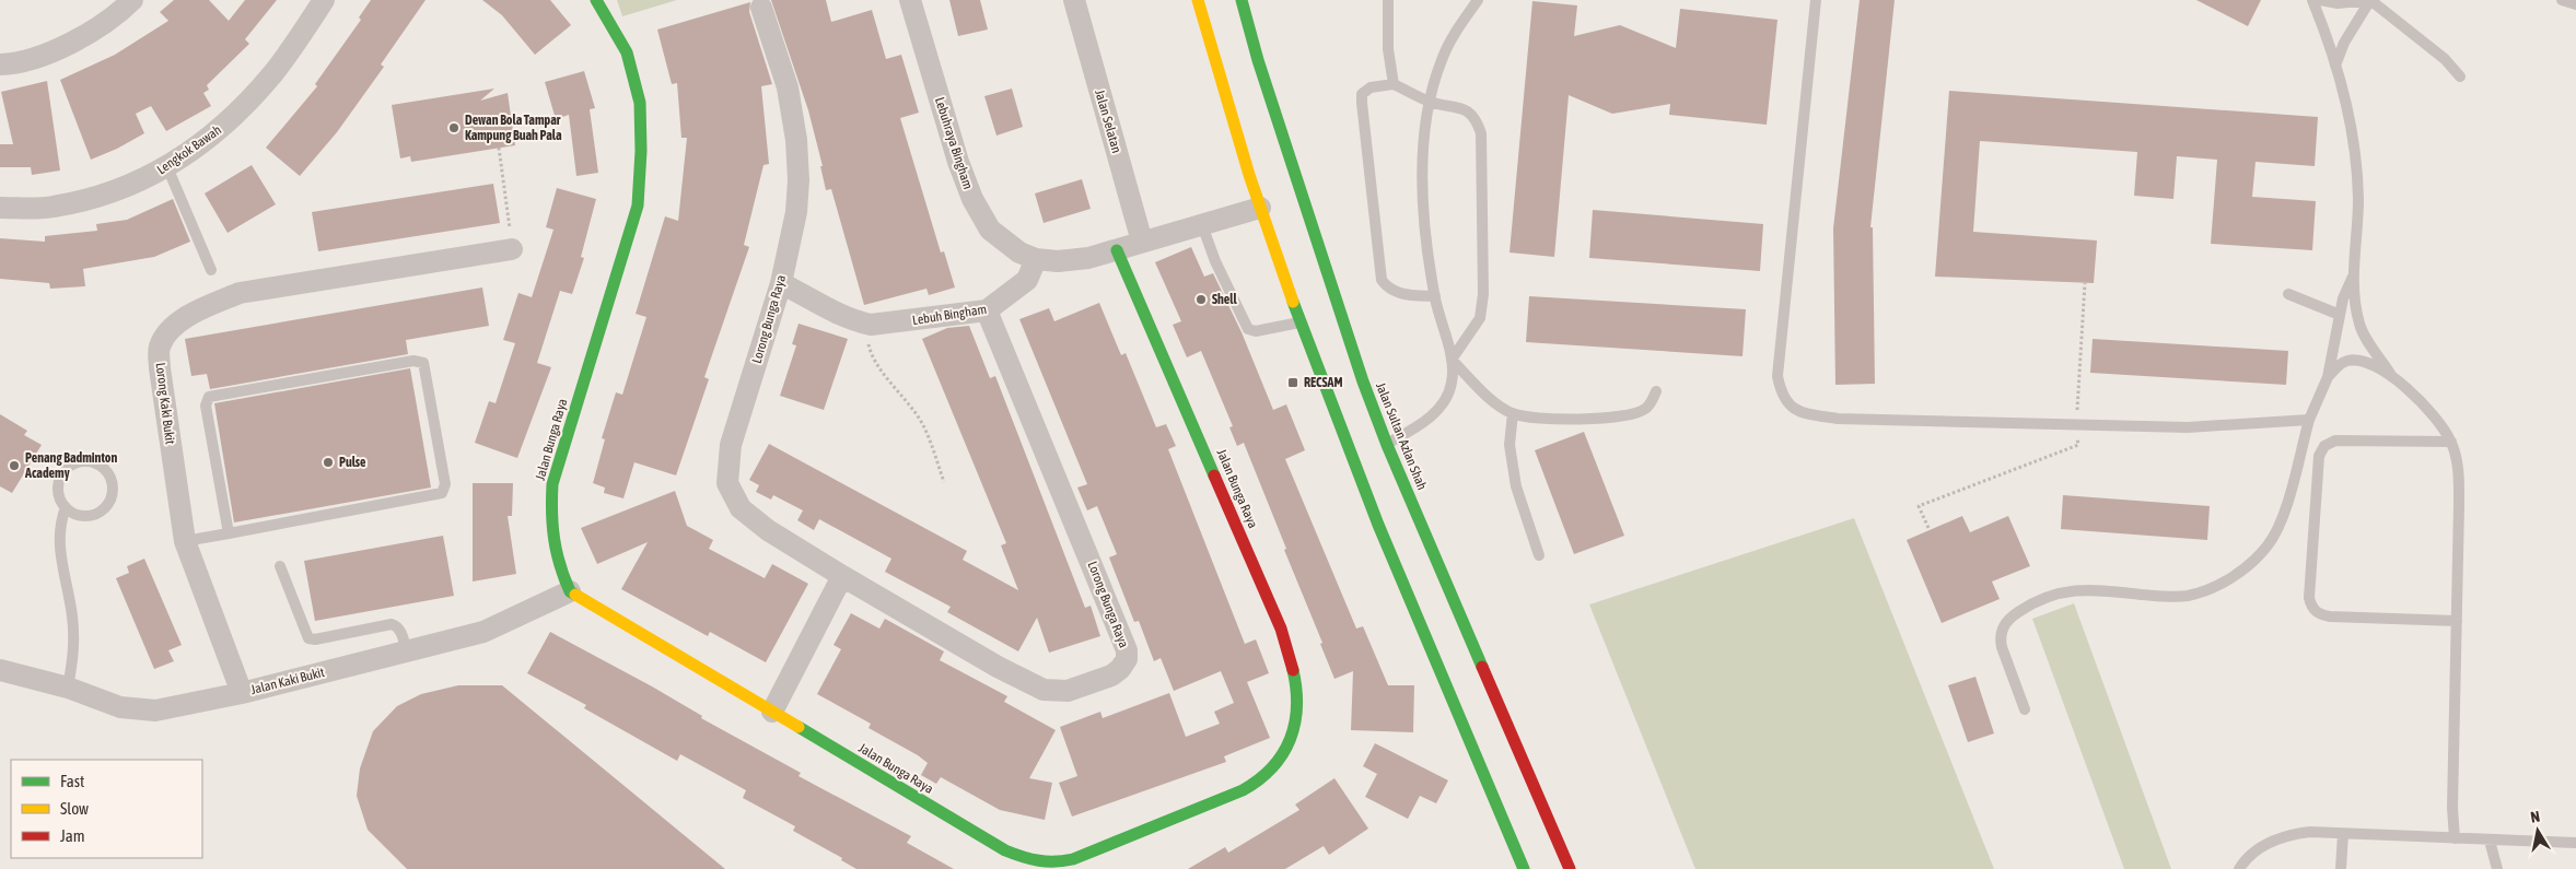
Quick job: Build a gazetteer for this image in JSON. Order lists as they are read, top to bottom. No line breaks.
{"streets":{"main road":["Jalan Sultan Azlan Shah","Jalan Bunga Raya"],"street":["Jalan Selatan","Lebuhraya Bingham","Lengkok Bawah","Lebuh Bingham","Lorong Bunga Raya","Lorong Kaki Bukit","Jalan Kaki Bukit"]},"crossings":[["Lebuhraya Bingham","Lebuh Bingham"],["Lebuh Bingham","Lorong Bunga Raya"],["Lorong Kaki Bukit","Jalan Kaki Bukit"],["Jalan Bunga Raya","Jalan Kaki Bukit"]],"places":{"other":["Dewan Bola Tampar Kampung Buah Pala","Shell","Pulse","Penang Badminton Academy"],"transit":["RECSAM"]},"legend":["Fast","Slow","Jam"],"north":"top"}
